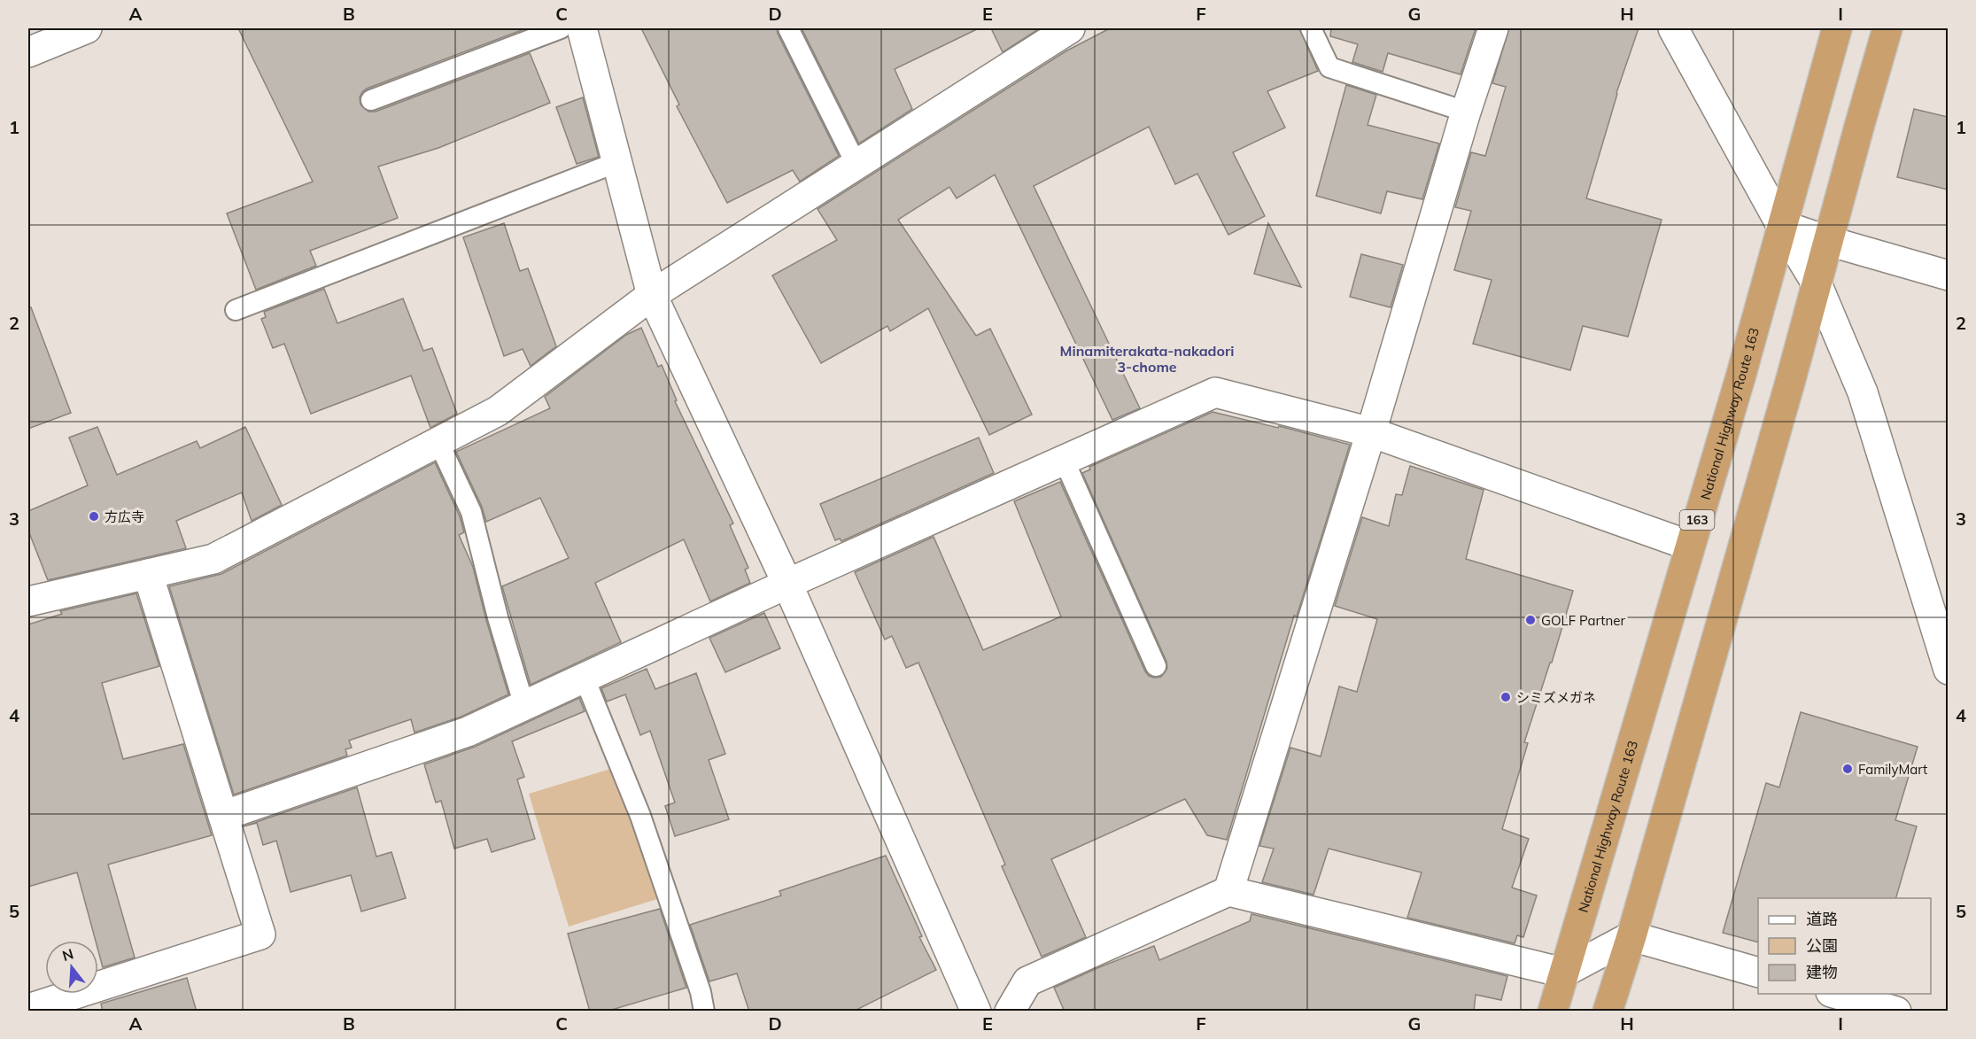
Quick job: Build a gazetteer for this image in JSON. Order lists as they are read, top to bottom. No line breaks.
{"streets":{"highway":["National Highway Route 163","163"]},"districts":["Minamiterakata-nakadori 3-chome"],"places":["方広寺","GOLF Partner","シミズメガネ","FamilyMart"],"legend":["道路","公園","建物"],"north":"top","grid":{"columns":["A","B","C","D","E","F","G","H","I"],"rows":["1","2","3","4","5"]}}
